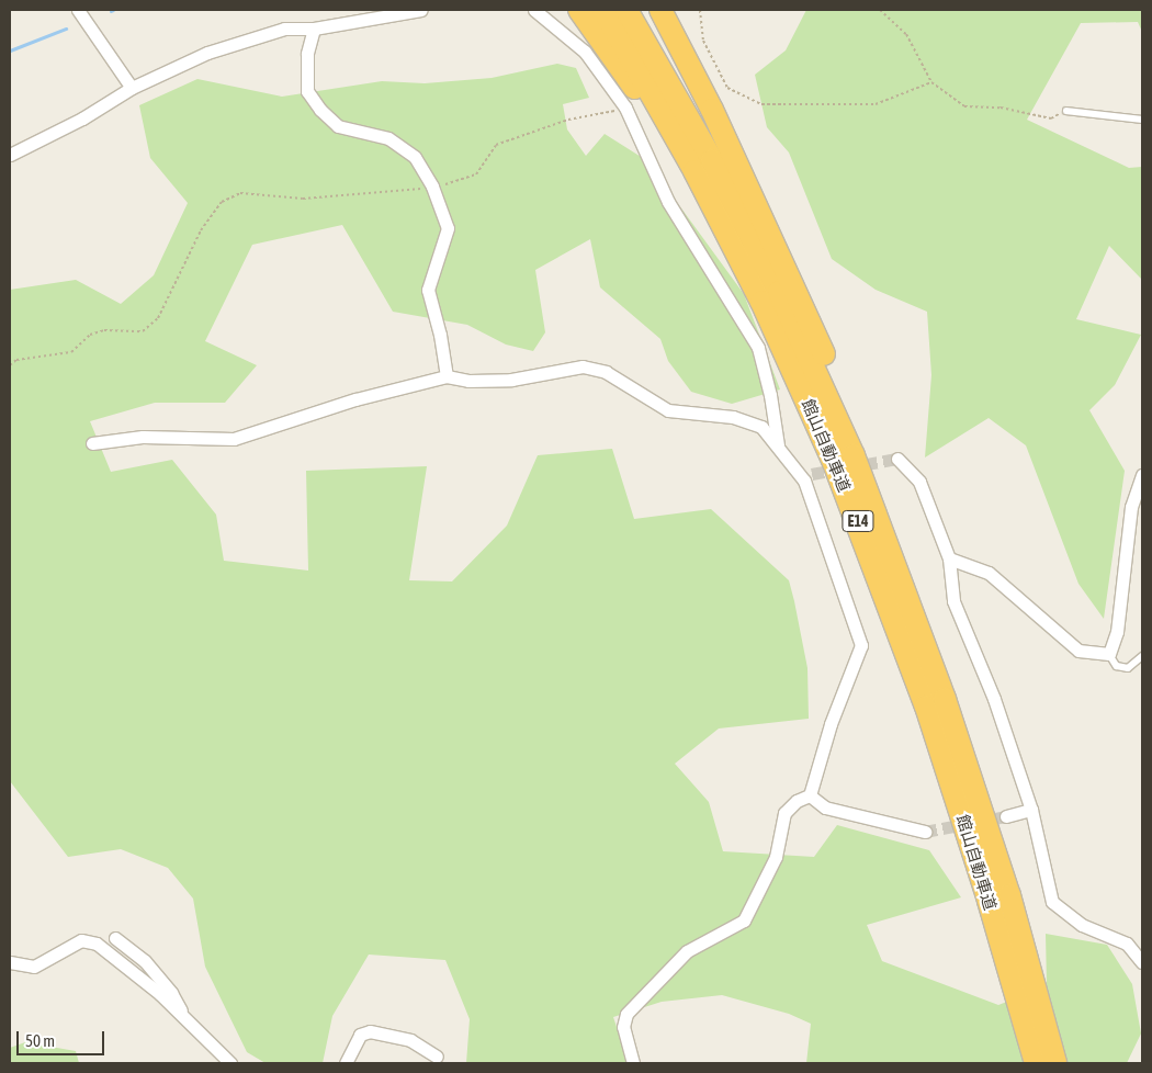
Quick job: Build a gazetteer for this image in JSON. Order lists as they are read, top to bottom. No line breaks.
{"streets":{"highway":["館山自動車道","E14"]},"scale_bar":"50 m"}
